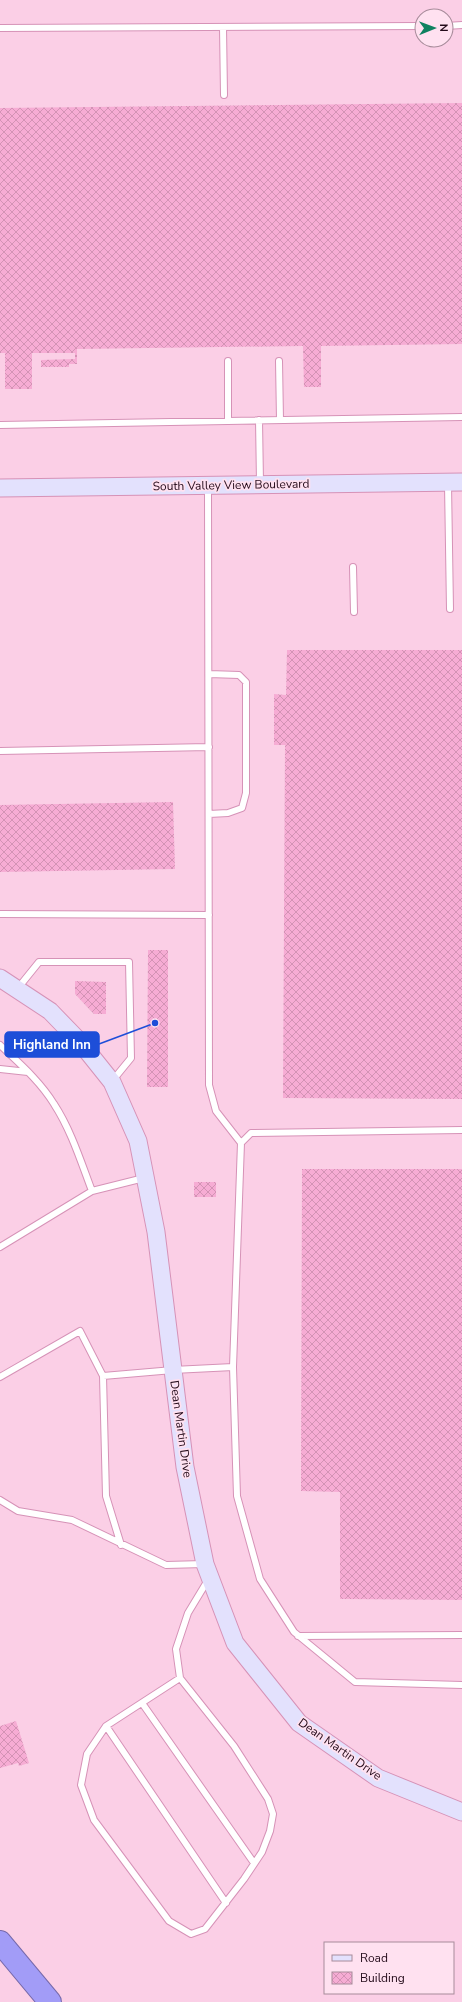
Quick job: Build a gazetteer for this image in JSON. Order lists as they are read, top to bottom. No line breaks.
{"streets":{"main road":["South Valley View Boulevard","Dean Martin Drive"]},"places":["Highland Inn"],"legend":["Road","Building"],"north":"right"}
